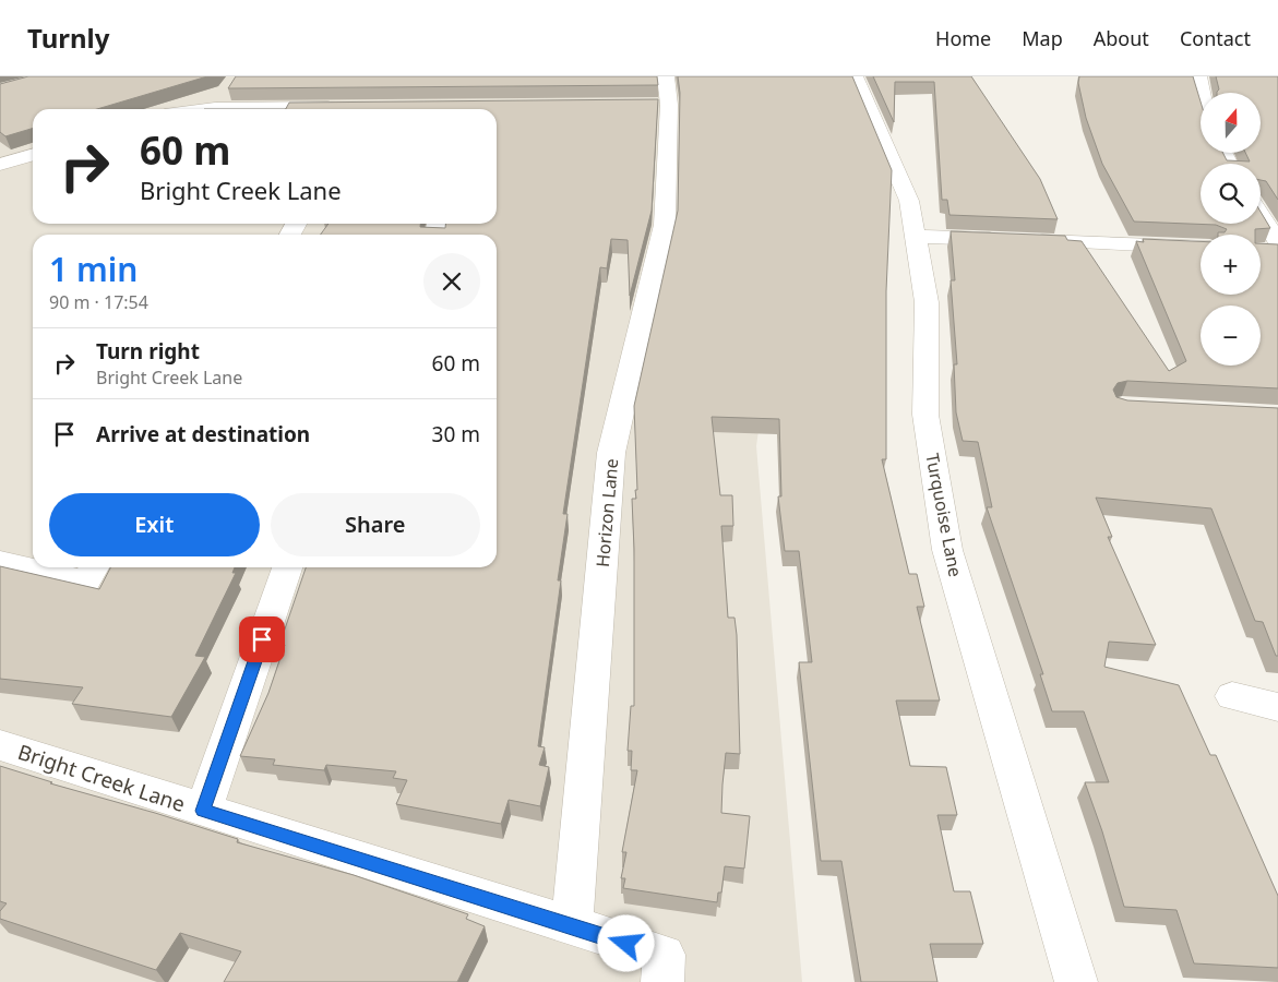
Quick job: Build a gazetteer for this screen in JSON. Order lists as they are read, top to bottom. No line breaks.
{"streets":{"street":["Horizon Lane","Turquoise Lane","Bright Creek Lane"]},"crossings":[["Horizon Lane","Bright Creek Lane"]],"north":"top","page":{"header":"Turnly","nav":["Home","Map","About","Contact"],"map_buttons":["+","−"],"turn":["60 m","Bright Creek Lane"],"heading":["1 min","90 m · 17:54"],"list":[{"name":"Turn right","note":"Bright Creek Lane","value":"60 m"},{"name":"Arrive at destination","value":"30 m"}],"buttons":["Exit","Share"]}}
